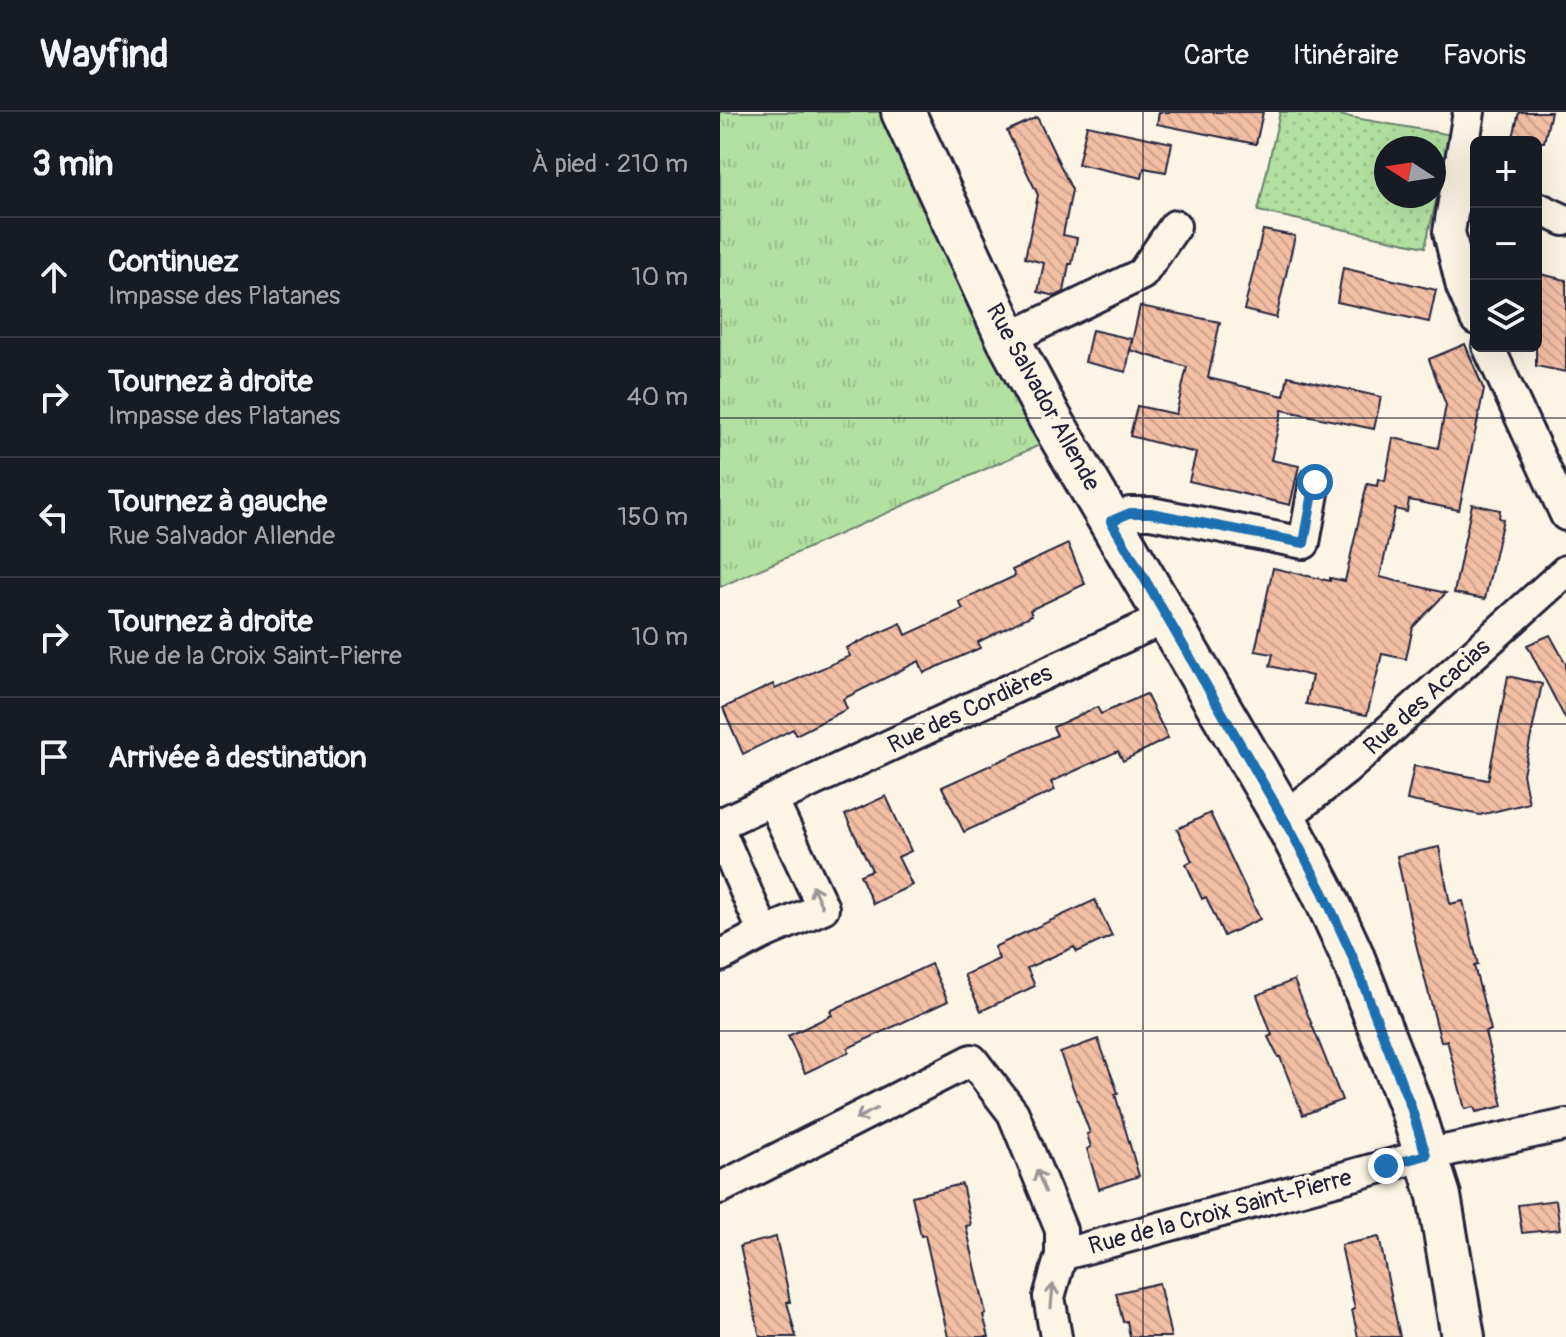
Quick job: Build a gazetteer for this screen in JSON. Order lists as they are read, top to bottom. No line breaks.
{"streets":{"street":["Rue Salvador Allende","Rue des Acacias","Rue des Cordières","Rue de la Croix Saint-Pierre"]},"crossings":[["Rue Salvador Allende","Rue des Acacias"],["Rue Salvador Allende","Rue des Cordières"],["Rue Salvador Allende","Rue de la Croix Saint-Pierre"]],"north":"left","page":{"header":"Wayfind","nav":["Carte","Itinéraire","Favoris"],"heading":["3 min","À pied · 210 m"],"map_buttons":["+","−"],"list":[["Continuez","Impasse des Platanes","10 m"],["Tournez à droite","Impasse des Platanes","40 m"],["Tournez à gauche","Rue Salvador Allende","150 m"],["Tournez à droite","Rue de la Croix Saint-Pierre","10 m"],"Arrivée à destination"]}}
